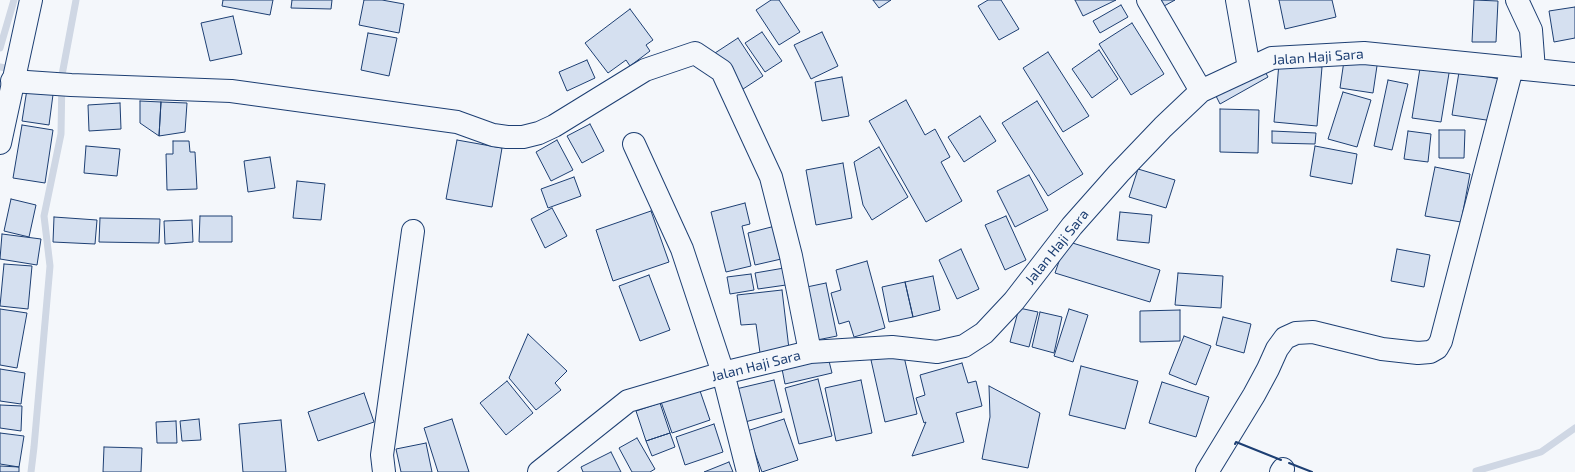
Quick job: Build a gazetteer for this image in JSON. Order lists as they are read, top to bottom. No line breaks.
{"streets":{"street":["Jalan Haji Sara"]}}
